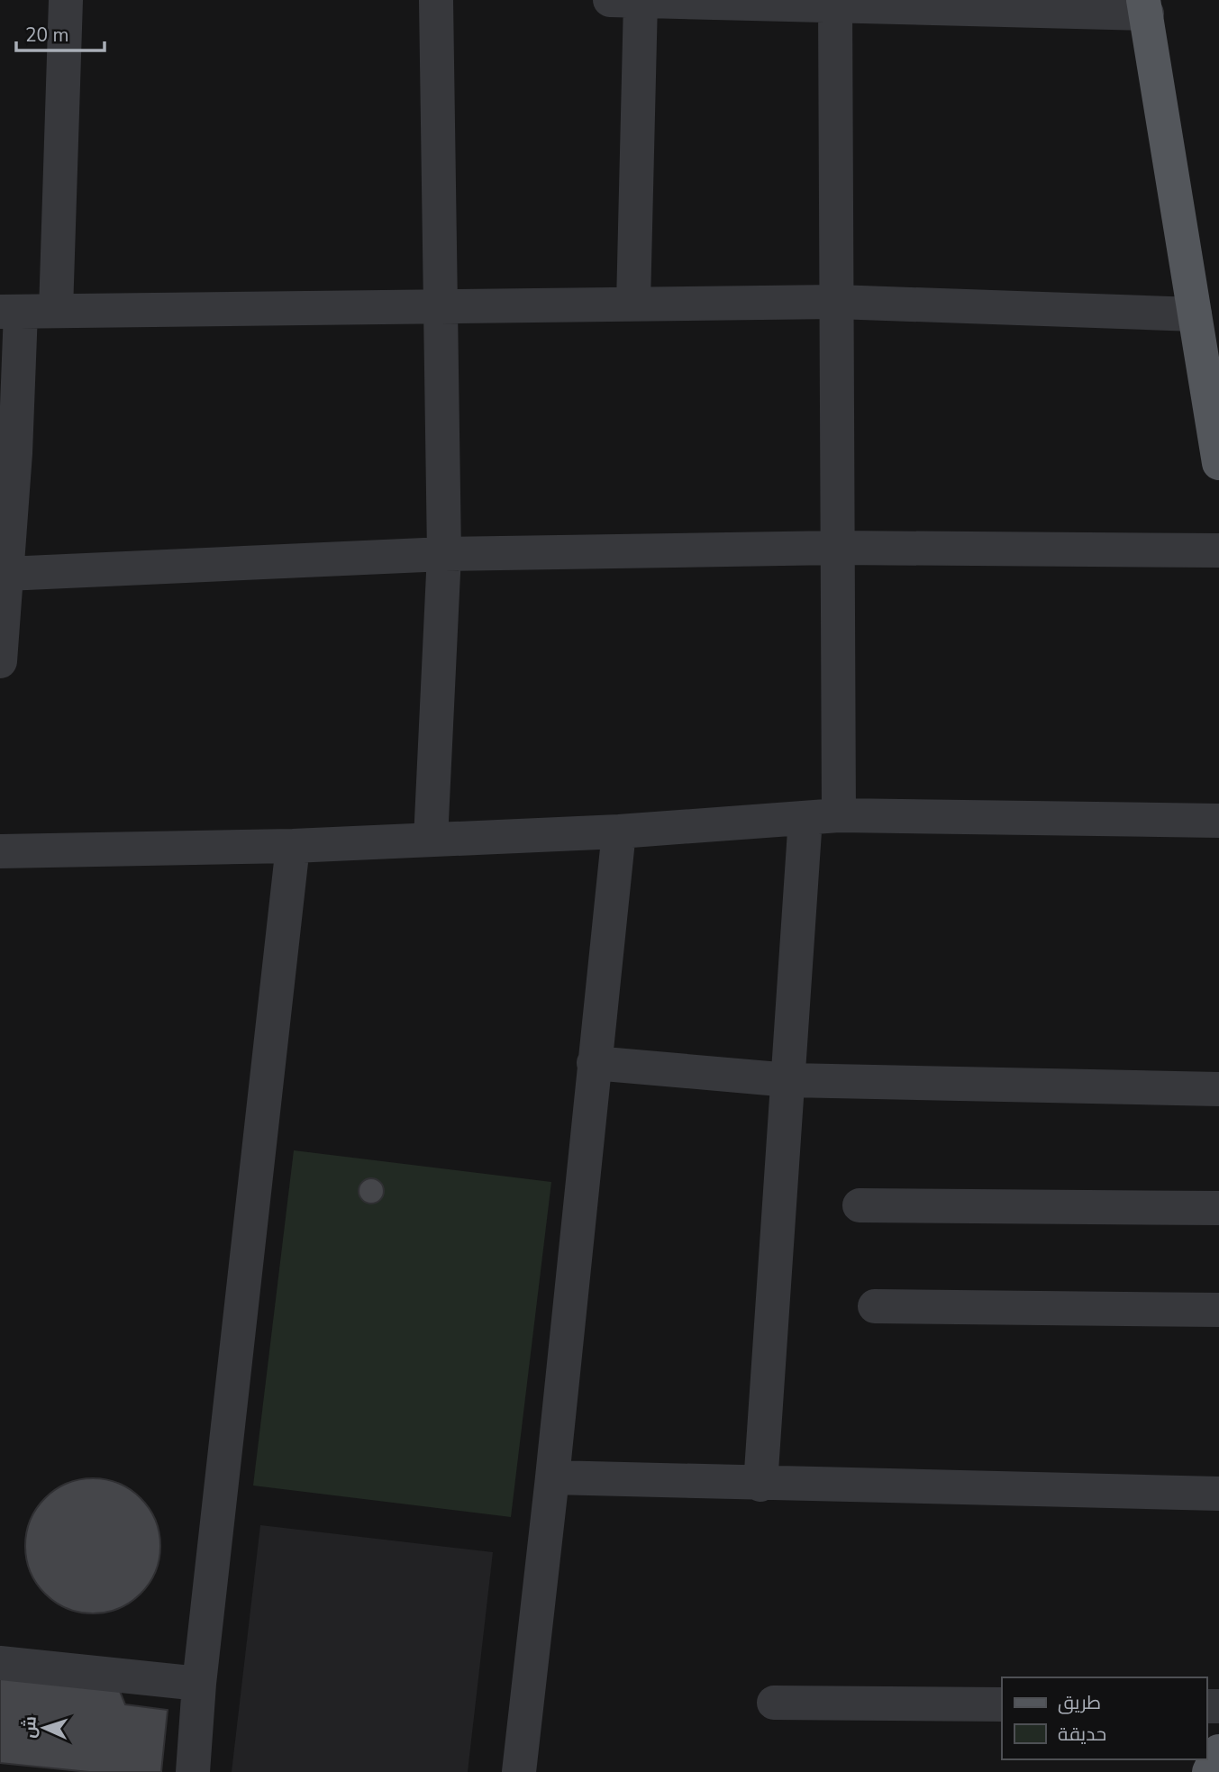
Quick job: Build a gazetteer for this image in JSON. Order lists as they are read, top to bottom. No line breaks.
{"legend":["طريق","حديقة"],"scale_bar":"20 m","north":"left"}
